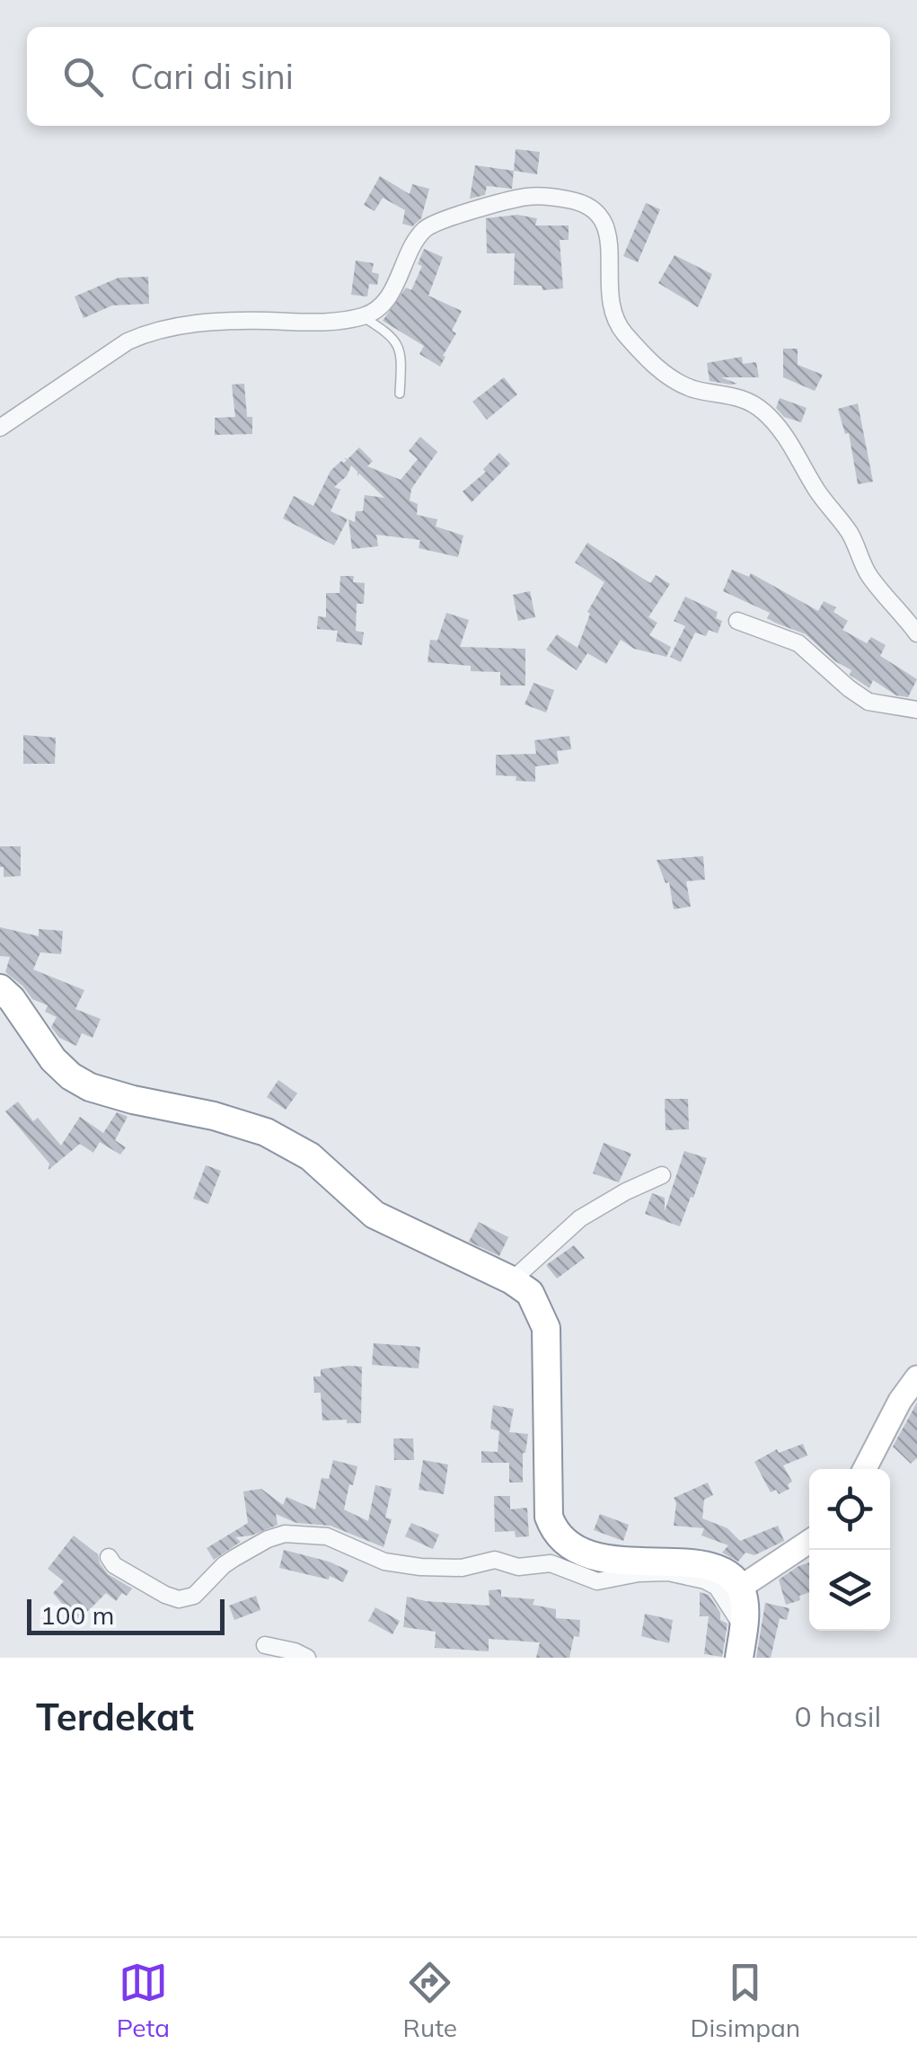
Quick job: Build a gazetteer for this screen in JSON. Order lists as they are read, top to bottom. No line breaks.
{"scale_bar":"100 m","page":{"search":"Cari di sini","scale":"100 m","heading":["Terdekat","0 hasil"],"nav":["Peta","Rute","Disimpan"]}}
